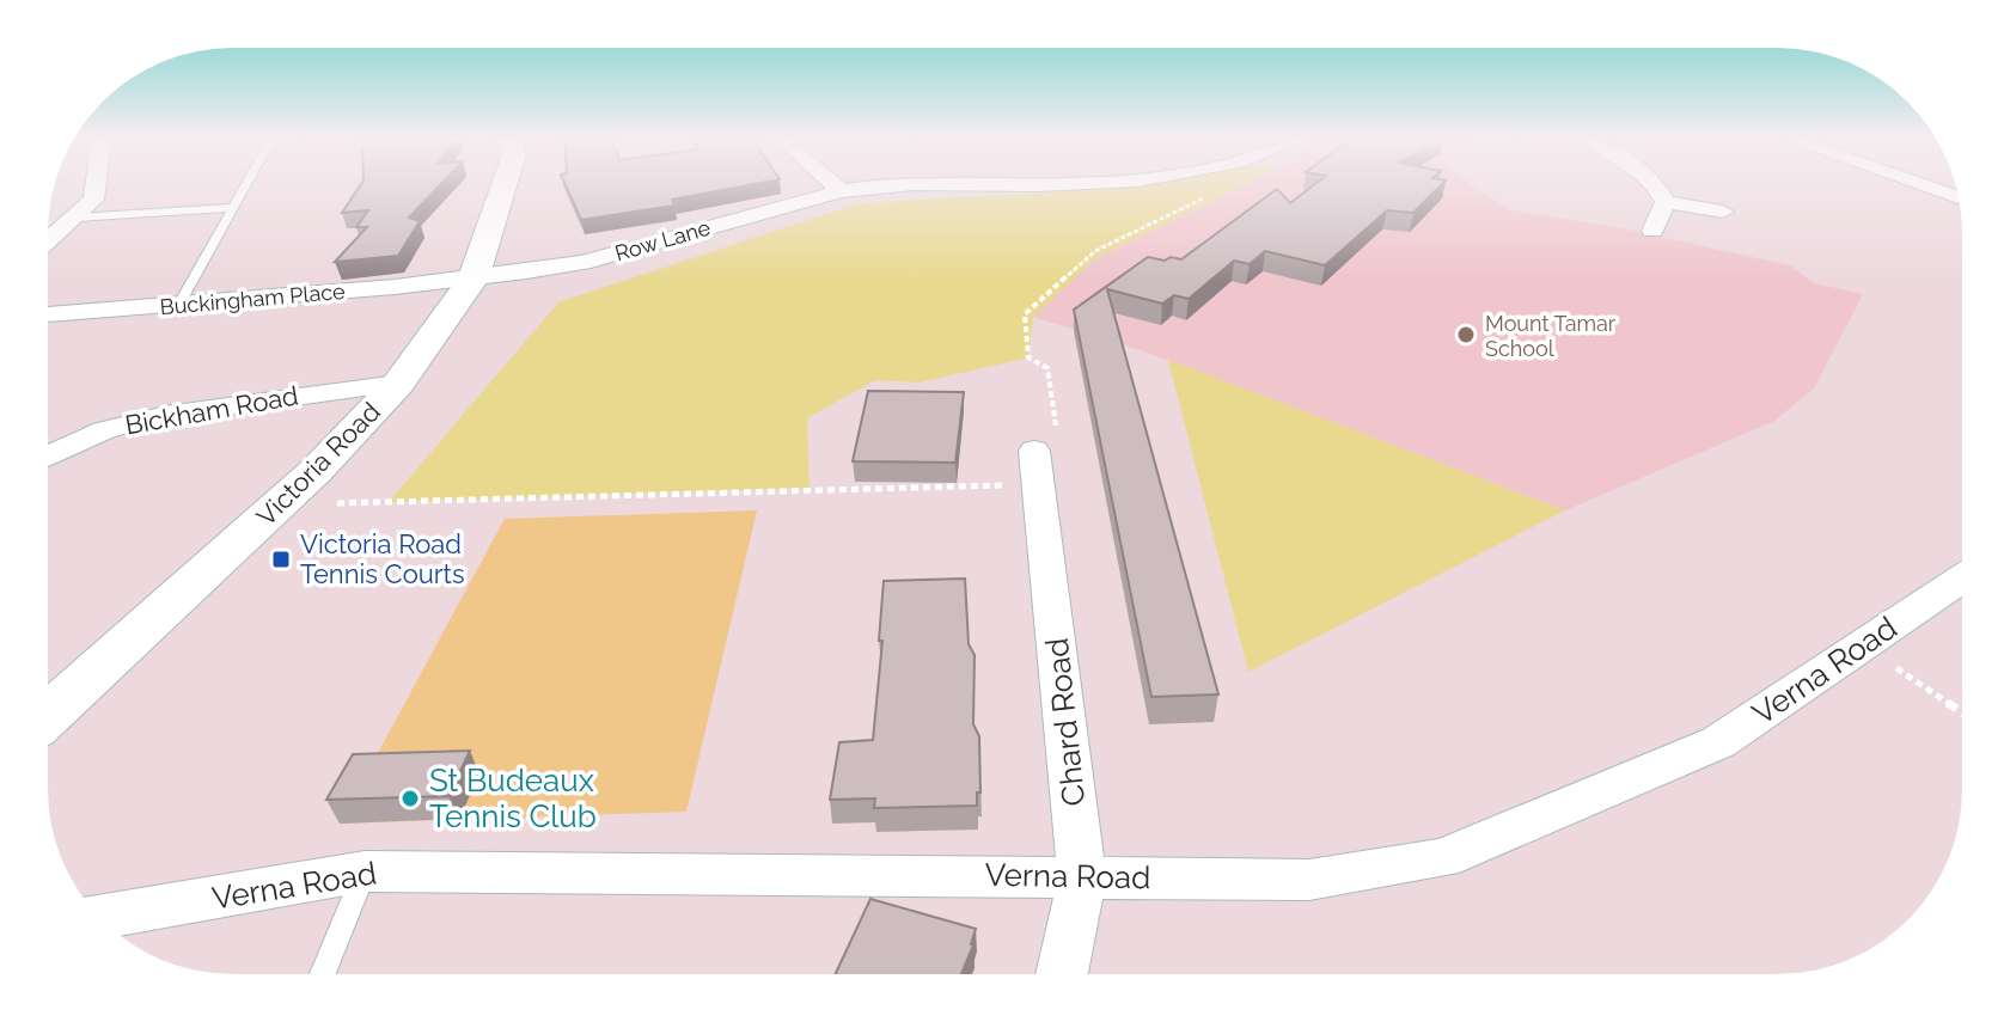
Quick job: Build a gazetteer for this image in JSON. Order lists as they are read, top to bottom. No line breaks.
{"streets":{"street":["Row Lane","Buckingham Place","Bickham Road","Victoria Road","Verna Road","Chard Road"]},"crossings":[["Row Lane","Buckingham Place"],["Row Lane","Victoria Road"],["Buckingham Place","Victoria Road"],["Bickham Road","Victoria Road"],["Verna Road","Chard Road"]],"places":{"other":["Mount Tamar School","St Budeaux Tennis Club"],"transit":["Victoria Road Tennis Courts"]}}
